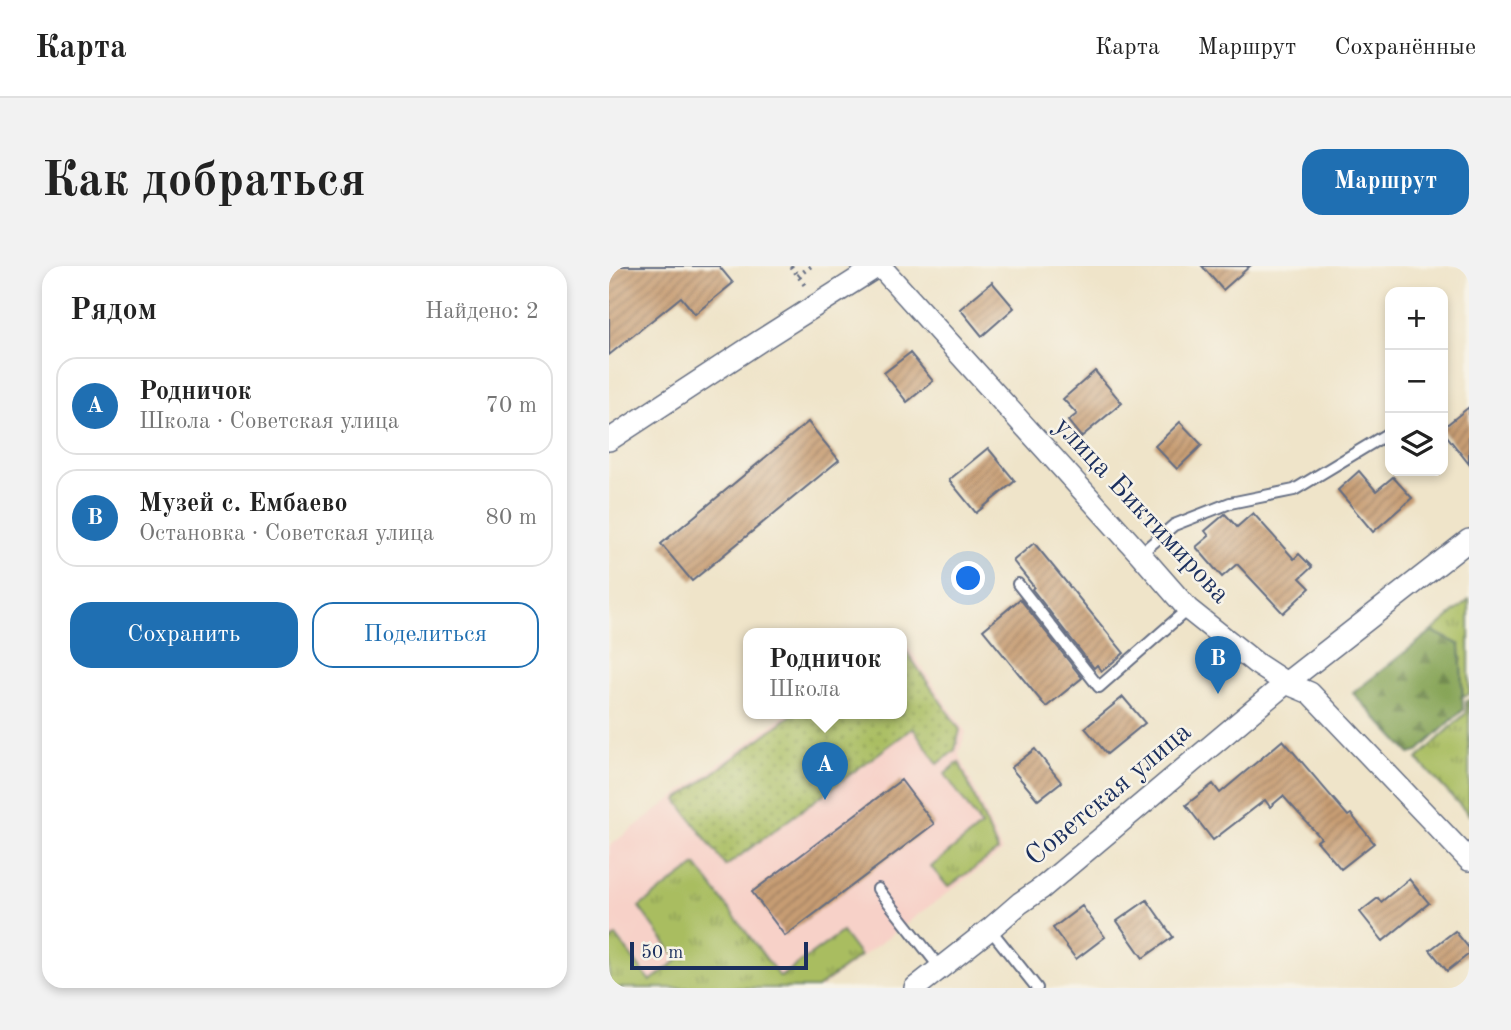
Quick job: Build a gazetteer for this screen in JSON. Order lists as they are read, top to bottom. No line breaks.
{"streets":{"street":["улица Биктимирова","Советская улица"]},"crossings":[["улица Биктимирова","Советская улица"]],"scale_bar":"50 m","page":{"header":"Карта","nav":["Карта","Маршрут","Сохранённые"],"buttons":["Маршрут",["Сохранить","Поделиться"]],"title":"Как добраться","heading":["Рядом","Найдено: 2"],"map_buttons":["+","−"],"list":[{"mark":"A","name":"Родничок","note":"Школа · Советская улица","value":"70 m"},{"mark":"B","name":"Музей с. Ембаево","note":"Остановка · Советская улица","value":"80 m"}],"popup":["Родничок","Школа"],"pins":["B","A"],"scale":"50 m"}}
